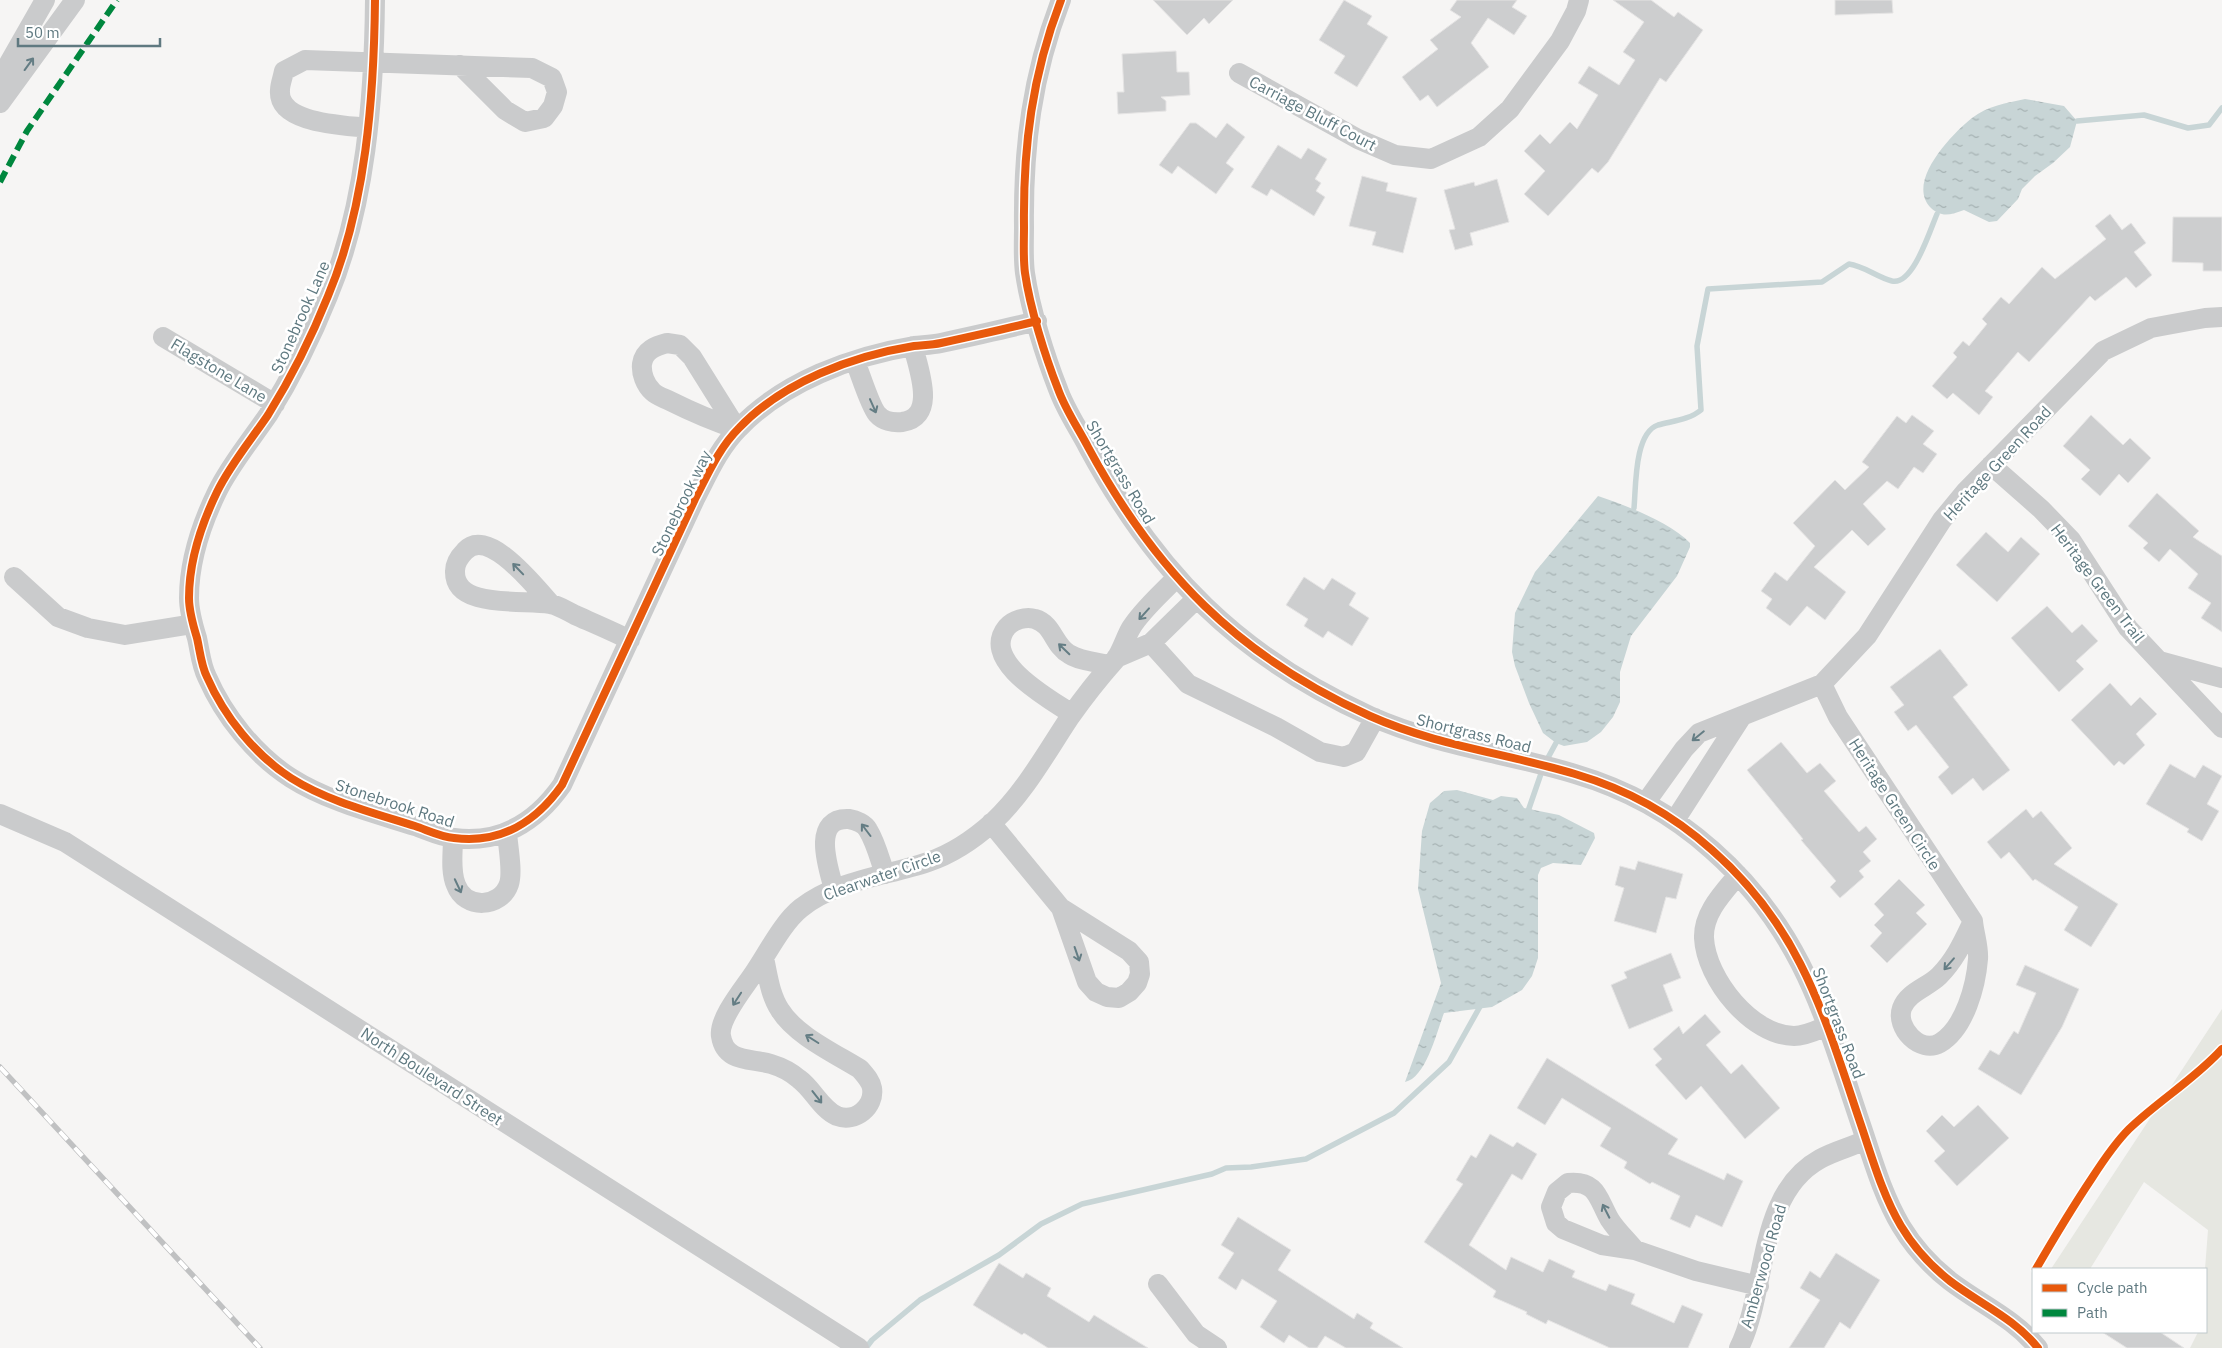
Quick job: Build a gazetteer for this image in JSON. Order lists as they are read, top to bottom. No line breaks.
{"streets":{"street":["Carriage Bluff Court","Stonebrook Lane","Flagstone Lane","Heritage Green Road","Shortgrass Road","Stonebrook way","Heritage Green Trail","Stonebrook Road","Heritage Green Circle","Clearwater Circle","North Boulevard Street","Amberwood Road"]},"crossings":[["Stonebrook Lane","Flagstone Lane"],["Stonebrook Lane","Stonebrook Road"],["Heritage Green Road","Shortgrass Road"],["Heritage Green Road","Heritage Green Trail"],["Heritage Green Road","Heritage Green Circle"],["Shortgrass Road","Stonebrook way"],["Shortgrass Road","Clearwater Circle"],["Shortgrass Road","Amberwood Road"],["Stonebrook way","Stonebrook Road"]],"legend":["Cycle path","Path"],"scale_bar":"50 m"}
